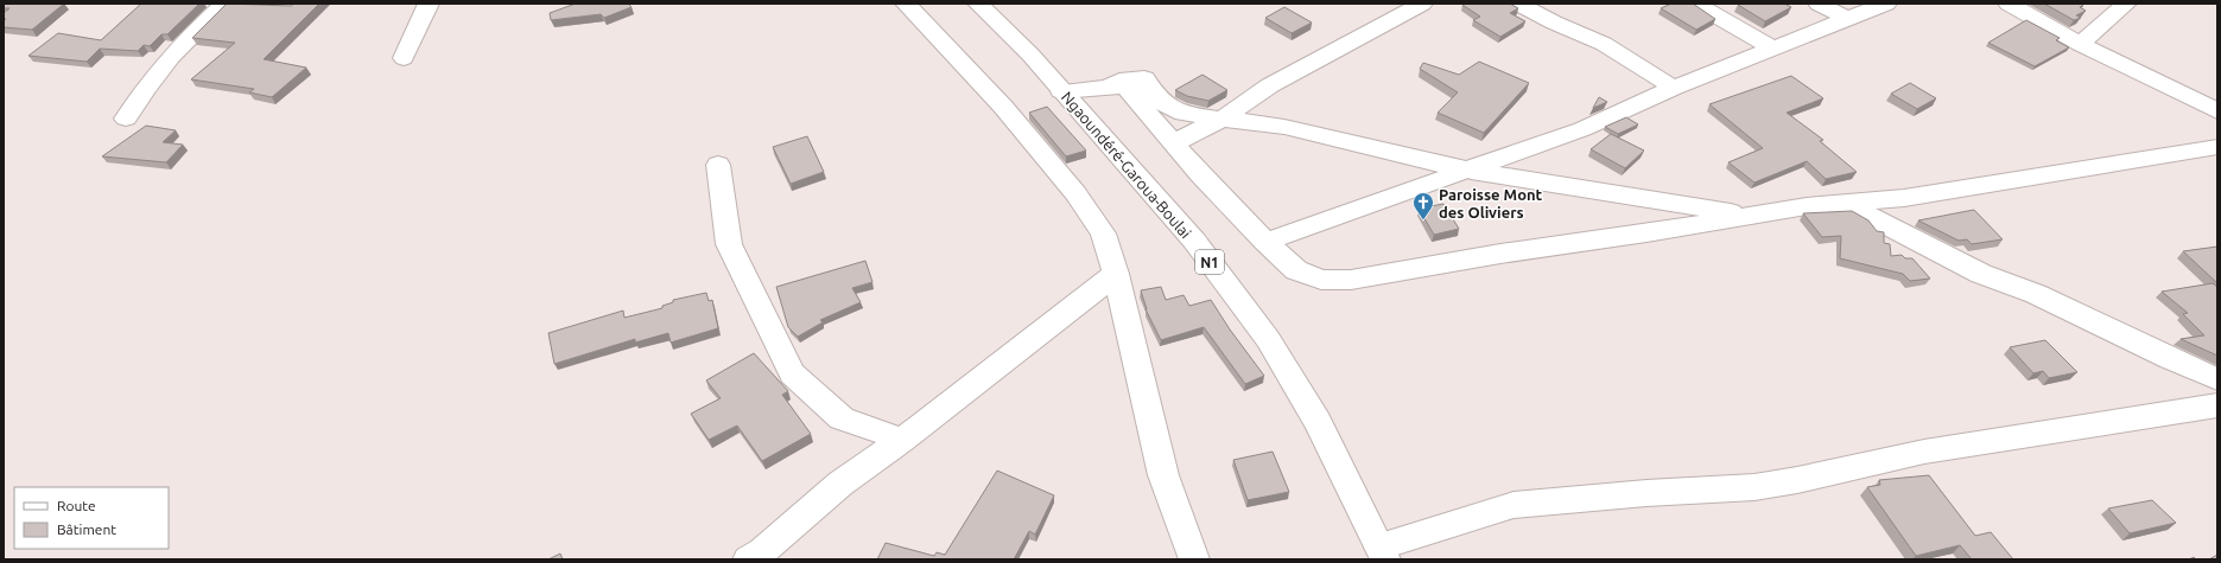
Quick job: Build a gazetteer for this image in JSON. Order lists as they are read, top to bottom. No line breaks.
{"streets":{"main road":["Ngaoundéré-Garoua-Boulai","N1"]},"places":{"church":["Paroisse Mont des Oliviers"]},"legend":["Route","Bâtiment"]}
